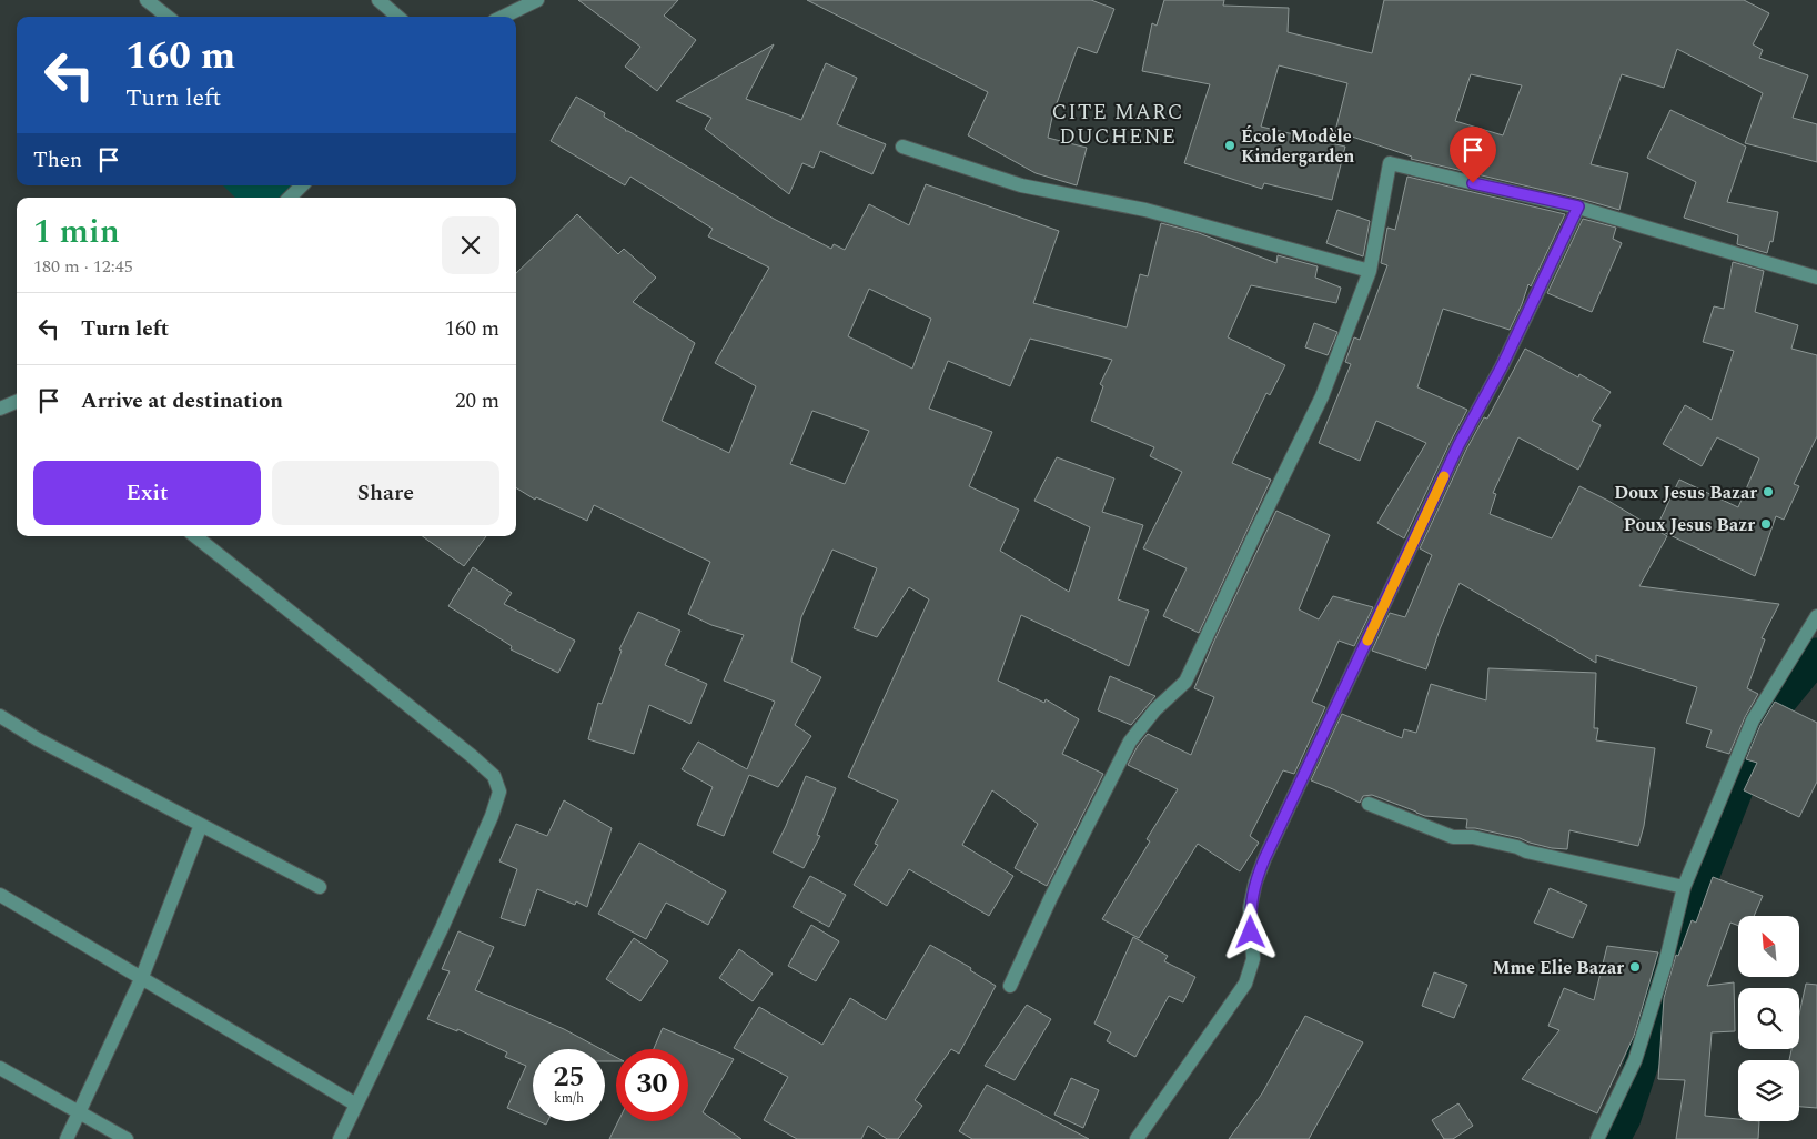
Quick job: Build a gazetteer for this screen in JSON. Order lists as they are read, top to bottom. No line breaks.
{"districts":["CITE MARC DUCHENE"],"places":["École Modèle Kindergarden","Doux Jesus Bazar","Poux Jesus Bazr","Mme Elie Bazar"],"north":"top left","page":{"turn":["160 m","Turn left"],"then":"Then","heading":["1 min","180 m · 12:45"],"list":[{"name":"Turn left","value":"160 m"},{"name":"Arrive at destination","value":"20 m"}],"buttons":["Exit","Share"],"speed":"25 km/h","limit":"30"}}
